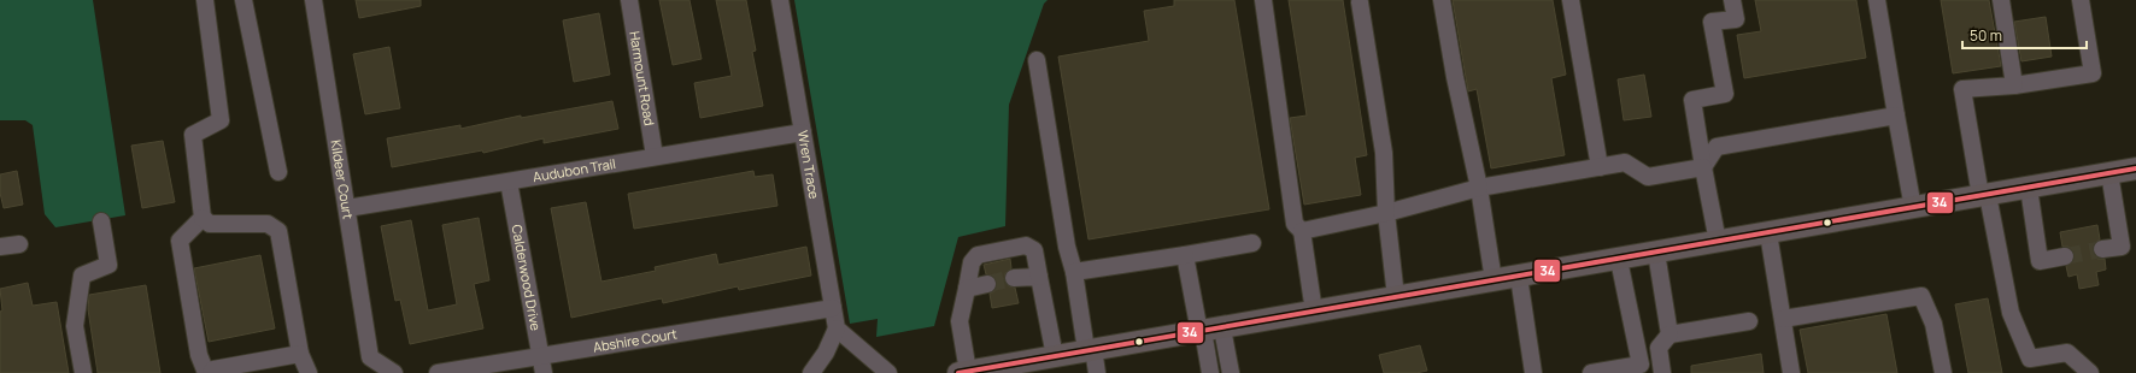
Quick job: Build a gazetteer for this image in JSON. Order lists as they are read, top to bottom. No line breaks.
{"streets":{"street":["Harmount Road","Wren Trace","Audubon Trail","Kildeer Court","Calderwood Drive","Abshire Court"]},"crossings":[["Harmount Road","Audubon Trail"],["Wren Trace","Audubon Trail"],["Wren Trace","Abshire Court"],["Audubon Trail","Kildeer Court"],["Audubon Trail","Calderwood Drive"],["Calderwood Drive","Abshire Court"]],"lines":["transit line 34"],"scale_bar":"50 m"}
